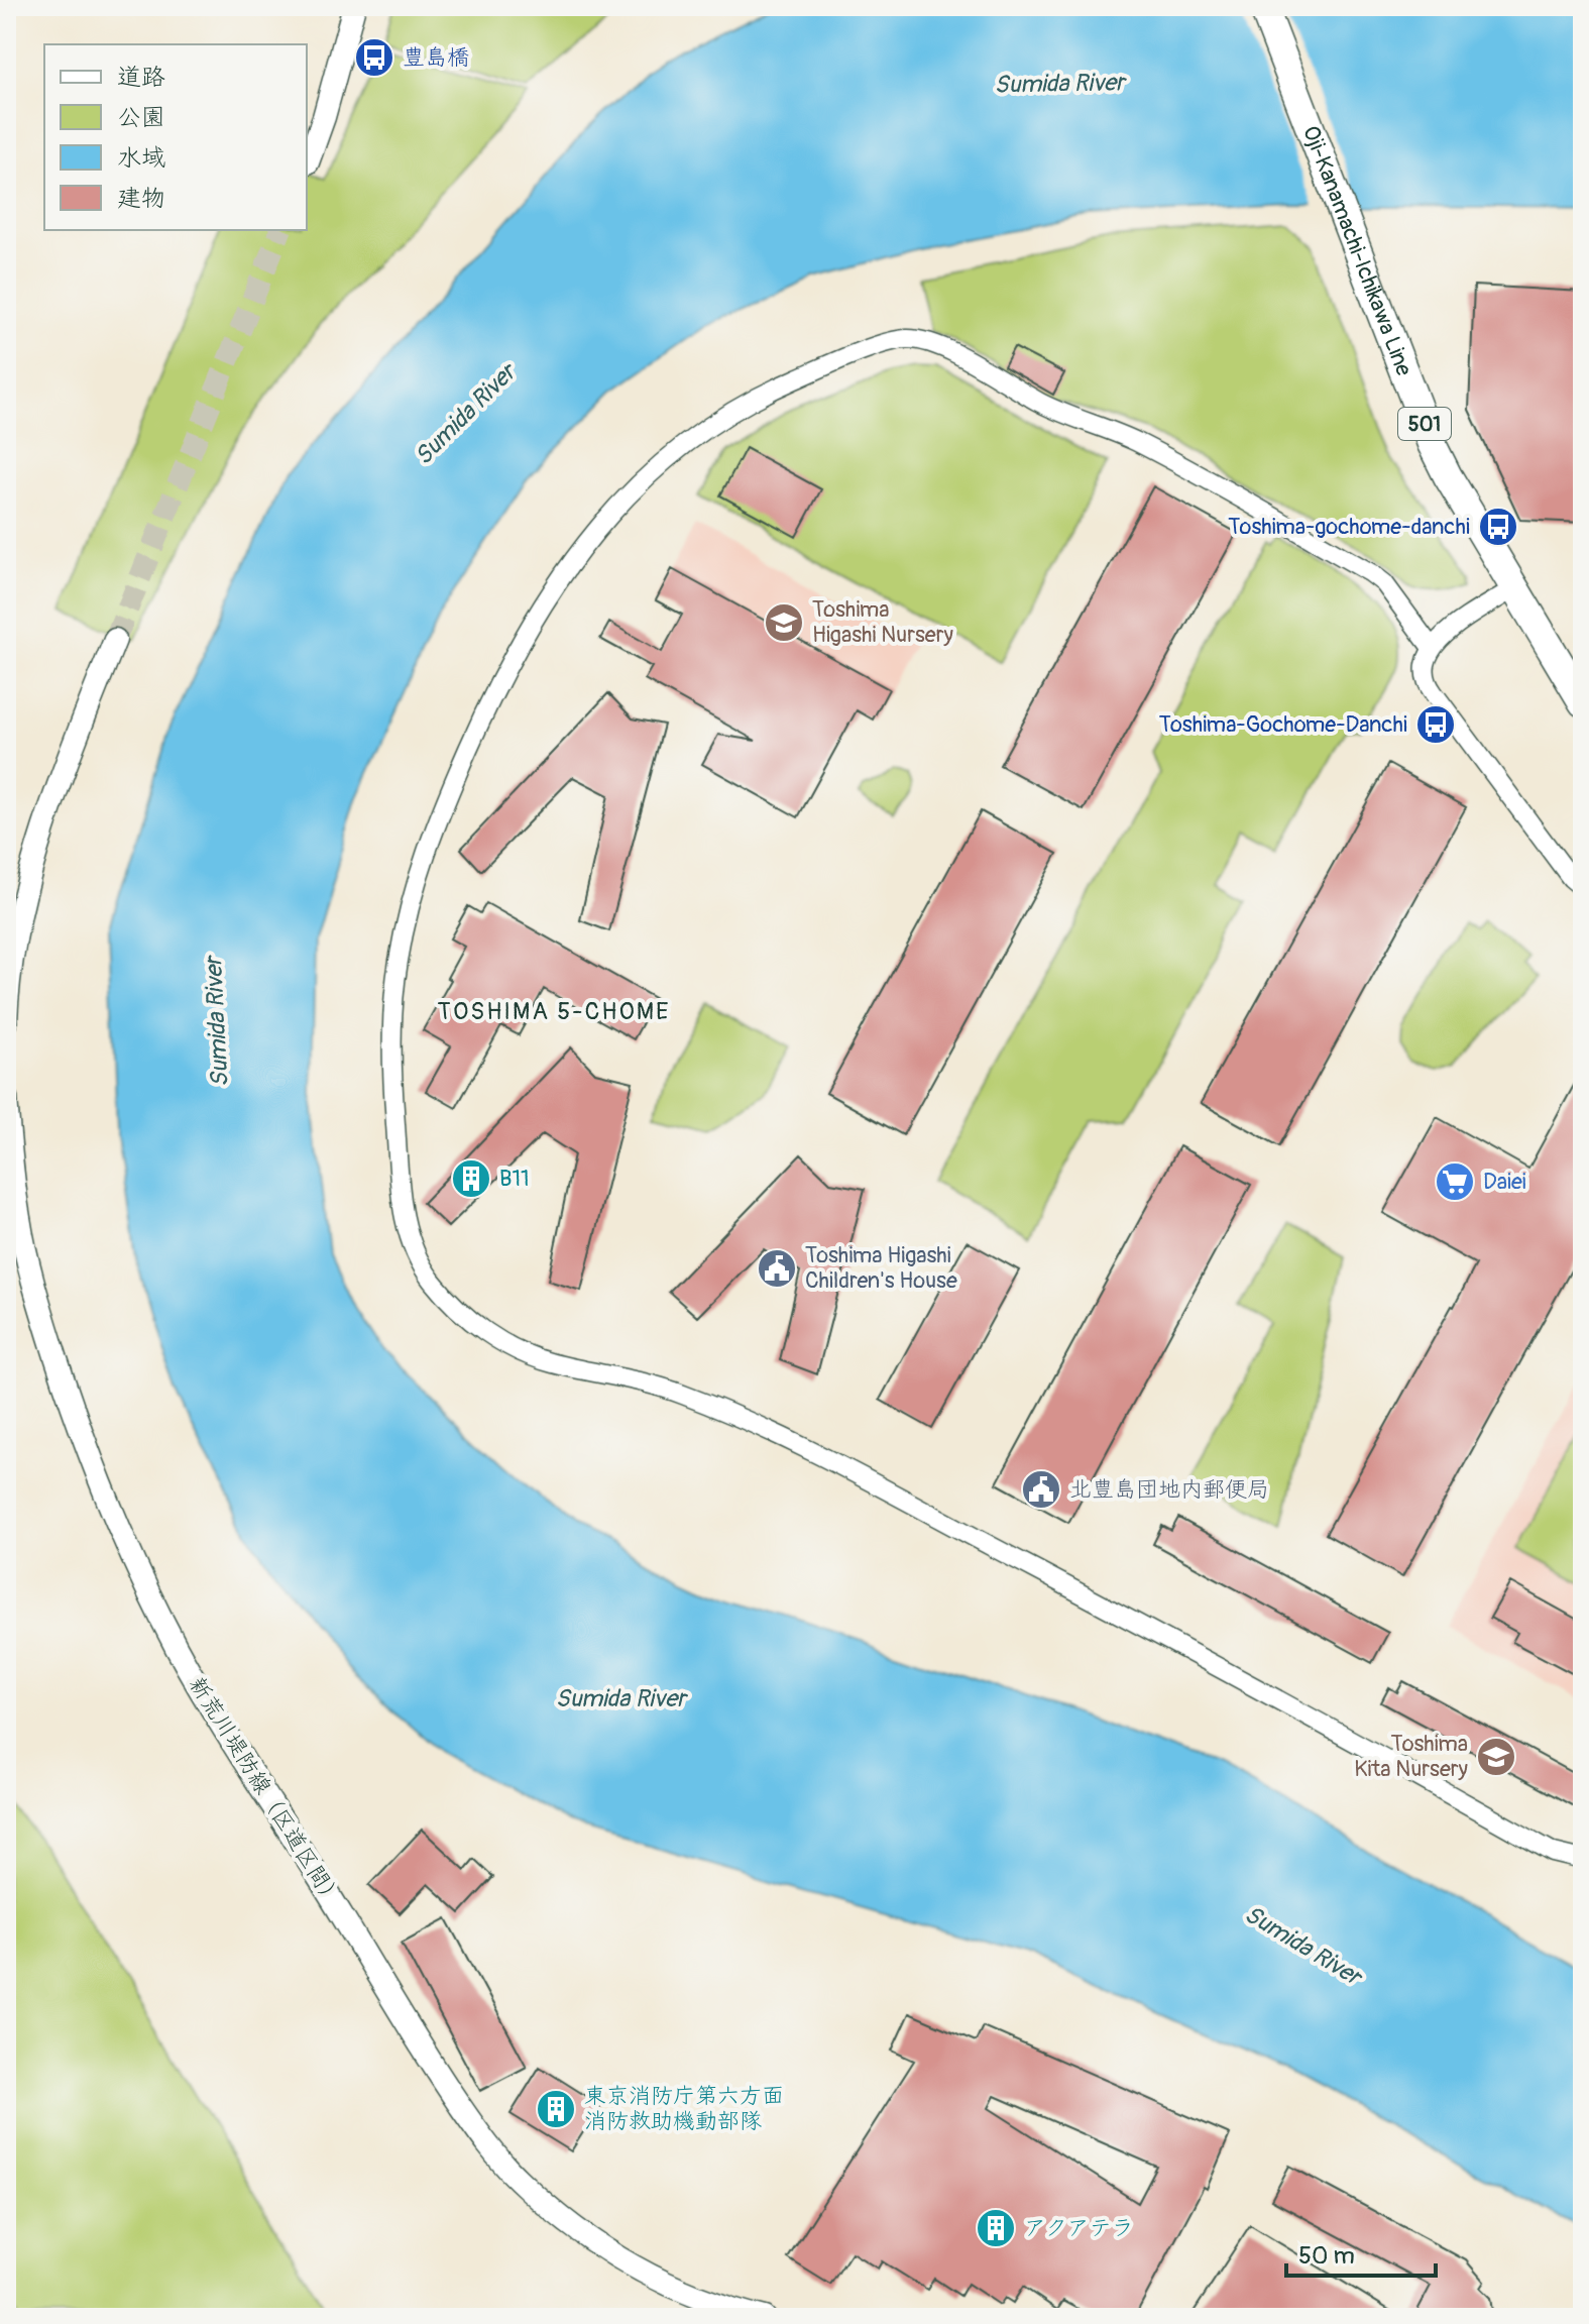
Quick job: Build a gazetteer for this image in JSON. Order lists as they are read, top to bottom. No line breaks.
{"streets":{"main road":["Oji-Kanamachi-Ichikawa Line","501"],"street":["新荒川堤防線（区道区間）"]},"districts":["TOSHIMA 5-CHOME"],"water":["Sumida River"],"places":{"bus stop":["豊島橋","Toshima-gochome-danchi","Toshima-Gochome-Danchi"],"school or university":["Toshima Higashi Nursery","Toshima Kita Nursery"],"building":["B11","東京消防庁第六方面 消防救助機動部隊","アクアテラ"],"supermarket":["Daiei"],"public building":["Toshima Higashi Children's House","北豊島団地内郵便局"]},"legend":["道路","公園","水域","建物"],"scale_bar":"50 m"}
